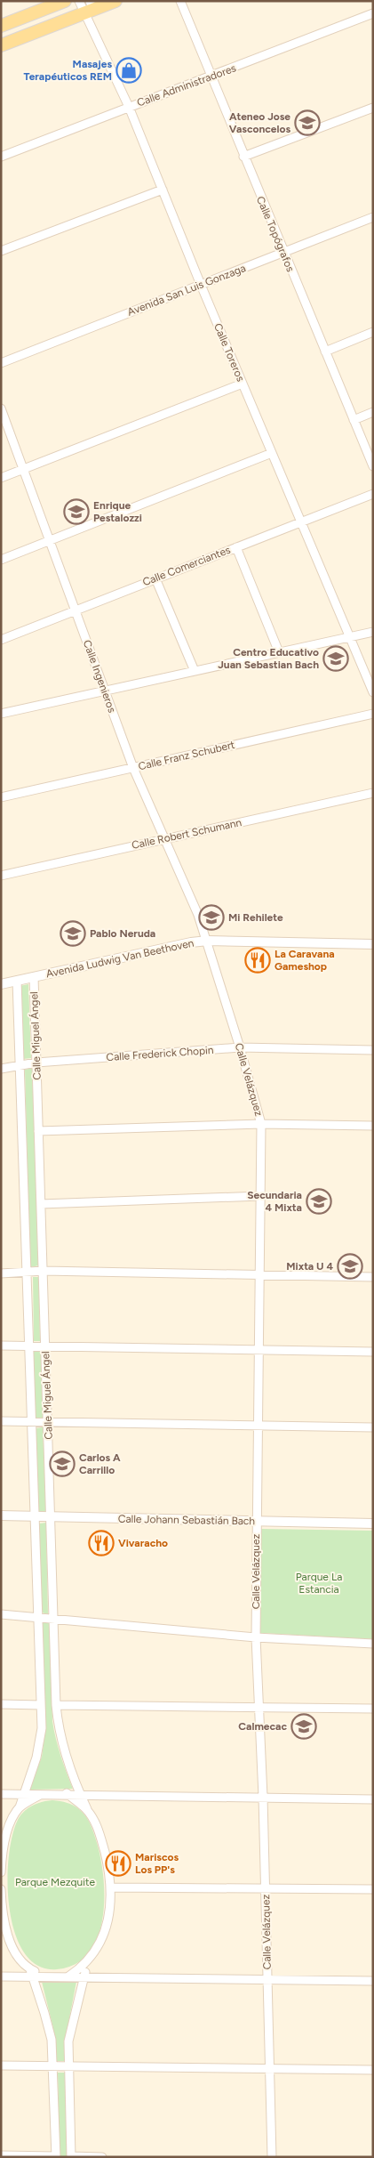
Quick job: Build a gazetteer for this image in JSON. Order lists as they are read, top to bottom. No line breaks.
{"streets":{"street":["Calle Administradores","Calle Topógrafos","Avenida San Luis Gonzaga","Calle Toreros","Calle Comerciantes","Calle Ingenieros","Calle Franz Schubert","Calle Robert Schumann","Avenida Ludwig Van Beethoven","Calle Miguel Ángel","Calle Frederick Chopin","Calle Velázquez","Calle Johann Sebastián Bach"]},"crossings":[["Calle Administradores","Calle Topógrafos"],["Calle Administradores","Calle Toreros"],["Calle Topógrafos","Avenida San Luis Gonzaga"],["Avenida San Luis Gonzaga","Calle Toreros"],["Calle Toreros","Calle Comerciantes"],["Calle Comerciantes","Calle Ingenieros"],["Calle Ingenieros","Calle Franz Schubert"],["Calle Ingenieros","Calle Robert Schumann"],["Calle Ingenieros","Avenida Ludwig Van Beethoven"],["Calle Ingenieros","Calle Velázquez"],["Avenida Ludwig Van Beethoven","Calle Miguel Ángel"],["Avenida Ludwig Van Beethoven","Calle Velázquez"],["Calle Miguel Ángel","Calle Frederick Chopin"],["Calle Miguel Ángel","Calle Johann Sebastián Bach"],["Calle Frederick Chopin","Calle Velázquez"],["Calle Velázquez","Calle Johann Sebastián Bach"]],"parks":["Parque La Estancia","Parque Mezquite"],"places":{"shop":["Masajes Terapéuticos REM"],"school or university":["Ateneo Jose Vasconcelos","Enrique Pestalozzi","Centro Educativo Juan Sebastian Bach","Mi Rehilete","Pablo Neruda","Secundaria 4 Mixta","Mixta U 4","Carlos A Carrillo","Calmecac"],"restaurant":["La Caravana Gameshop","Vivaracho","Mariscos Los PP's"]}}
